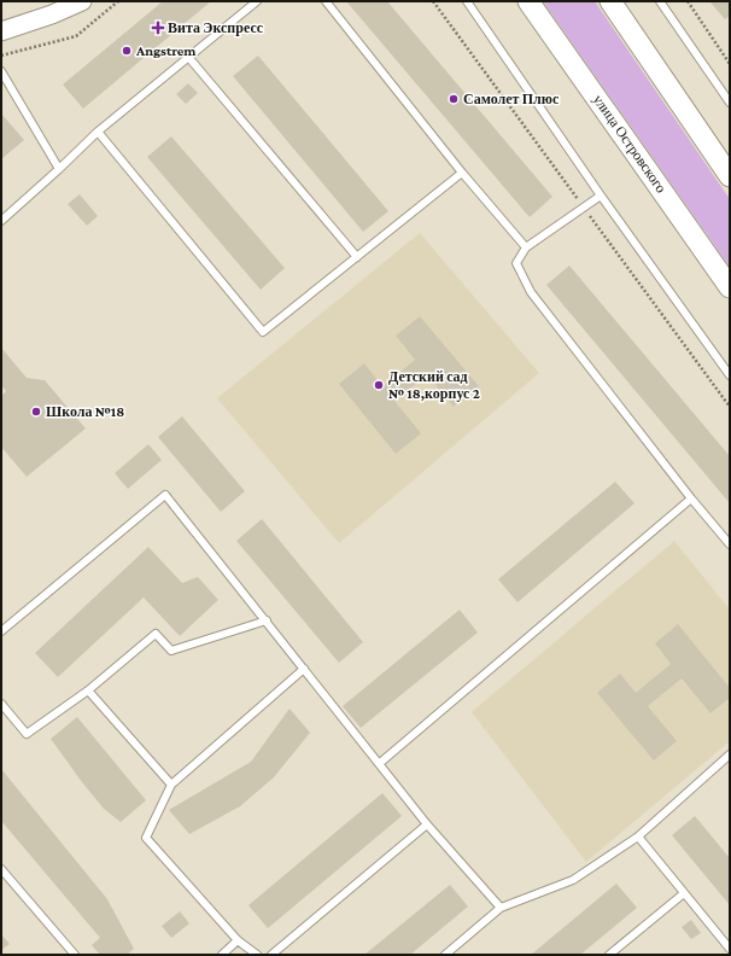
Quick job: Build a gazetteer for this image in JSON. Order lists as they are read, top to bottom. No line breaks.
{"streets":{"main road":["улица Островского"]},"places":{"health":["Вита Экспресс"],"other":["Angstrem","Самолет Плюс","Детский сад № 18,корпус 2","Школа №18"]}}
